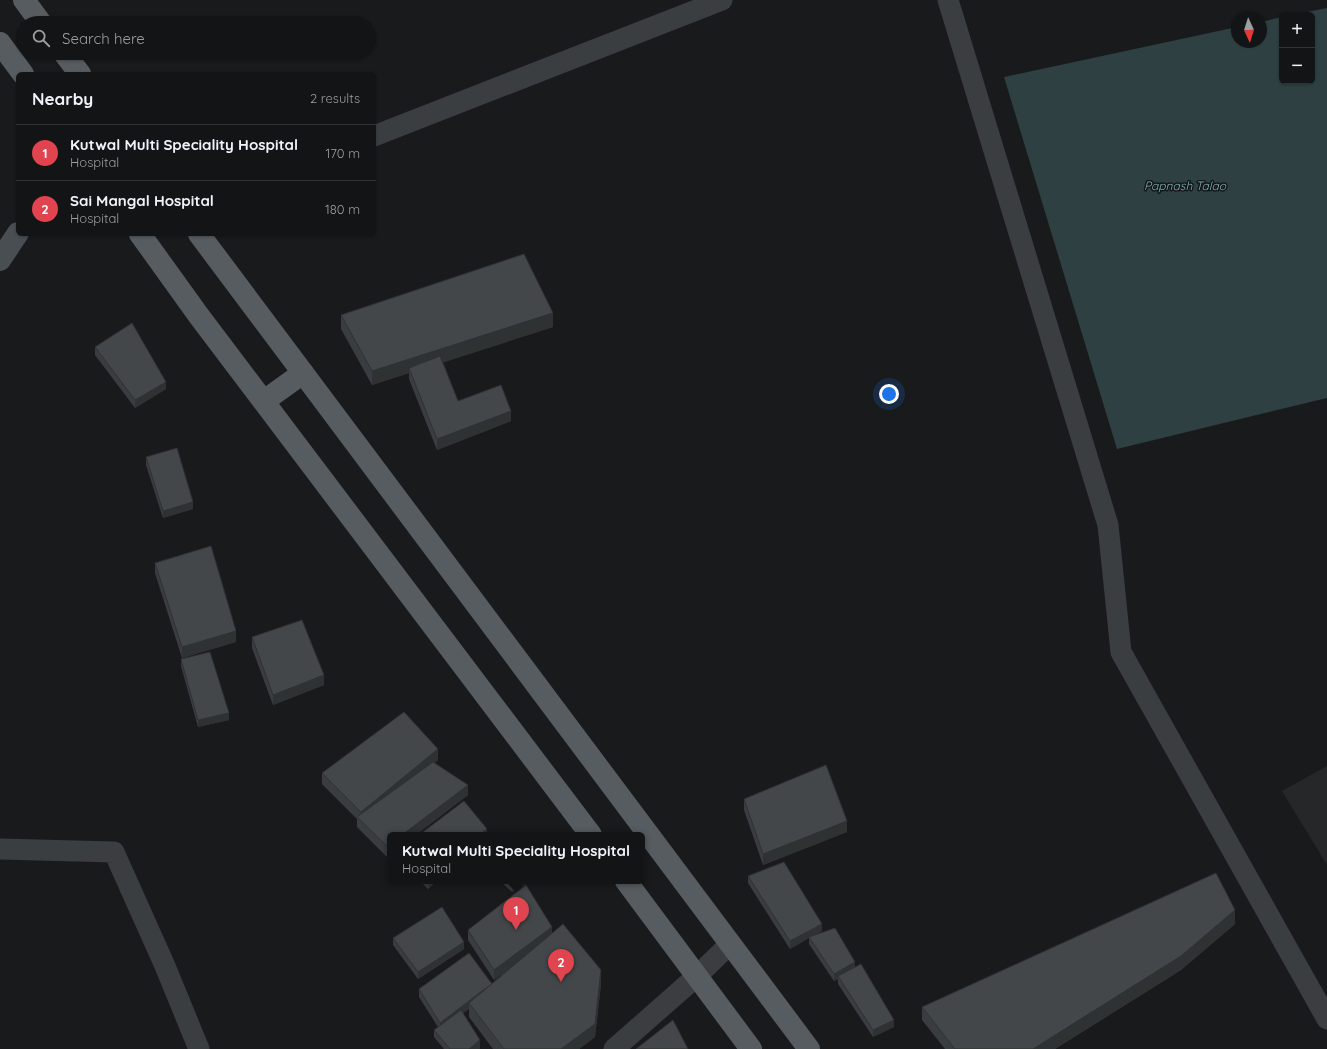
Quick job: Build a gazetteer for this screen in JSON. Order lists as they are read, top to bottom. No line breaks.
{"water":["Papnash Talao"],"north":"bottom","page":{"map_buttons":["+","−"],"search":"Search here","heading":["Nearby","2 results"],"list":[{"mark":"1","name":"Kutwal Multi Speciality Hospital","note":"Hospital","value":"170 m"},{"mark":"2","name":"Sai Mangal Hospital","note":"Hospital","value":"180 m"}],"popup":["Kutwal Multi Speciality Hospital","Hospital"],"pins":["1","2"]}}
